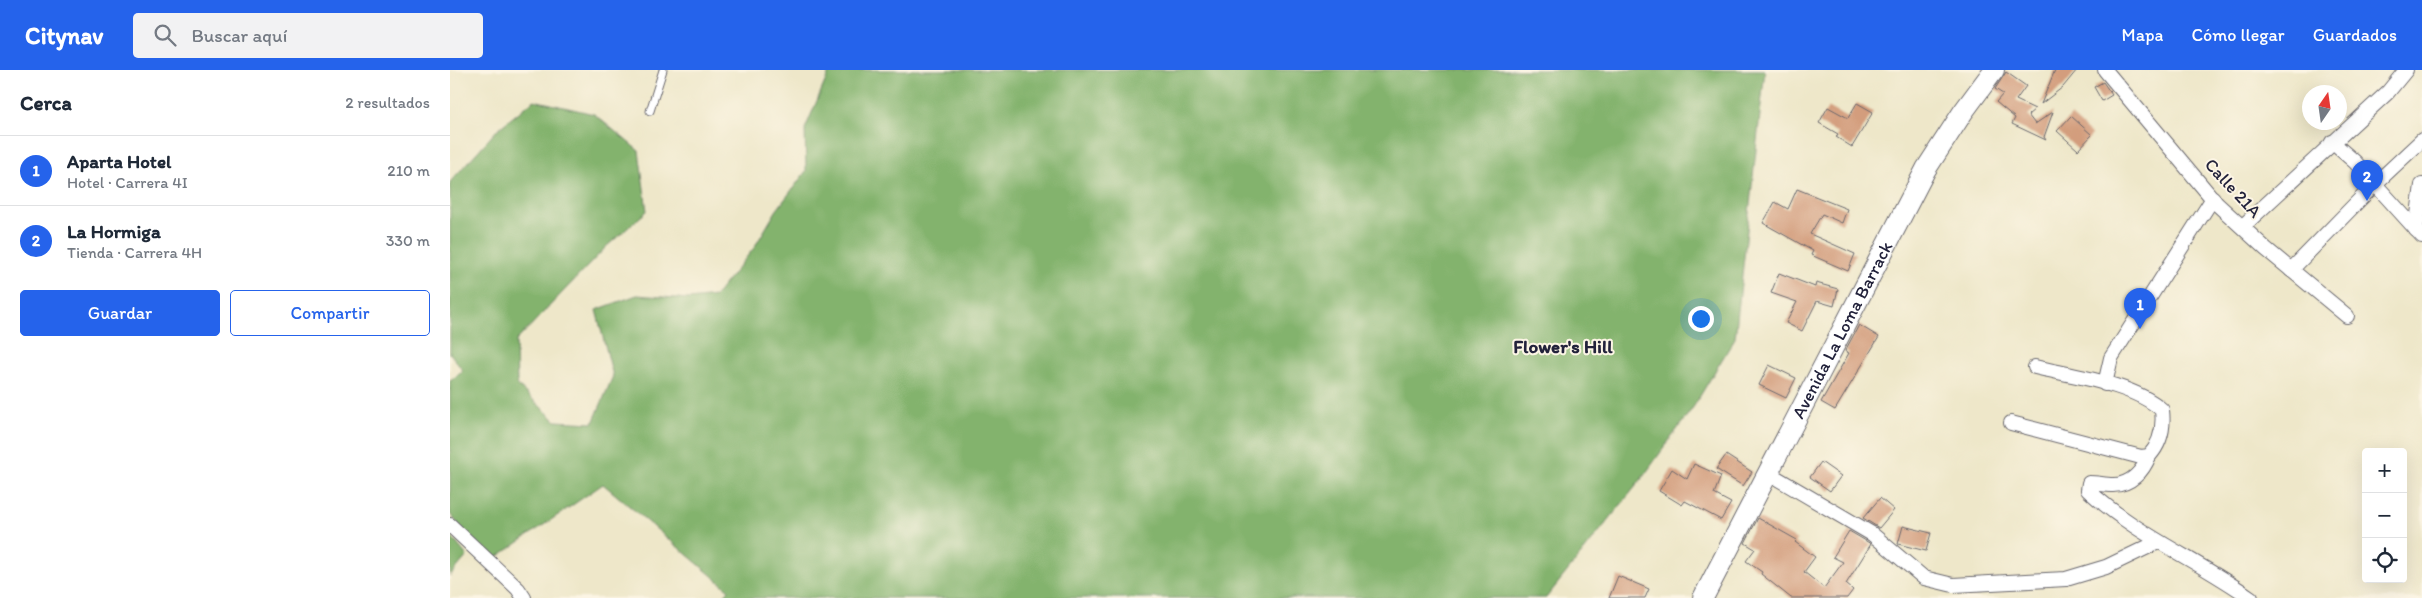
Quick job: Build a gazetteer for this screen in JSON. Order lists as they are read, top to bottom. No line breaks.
{"streets":{"main road":["Avenida La Loma Barrack"],"street":["Calle 21A"]},"districts":["Flower's Hill"],"north":"top","page":{"header":"Citynav","search":"Buscar aquí","nav":["Mapa","Cómo llegar","Guardados"],"heading":["Cerca","2 resultados"],"list":[{"mark":"1","name":"Aparta Hotel","note":"Hotel · Carrera 4I","value":"210 m"},{"mark":"2","name":"La Hormiga","note":"Tienda · Carrera 4H","value":"330 m"}],"pins":["2","1"],"buttons":["Guardar","Compartir"],"map_buttons":["+","−"]}}
